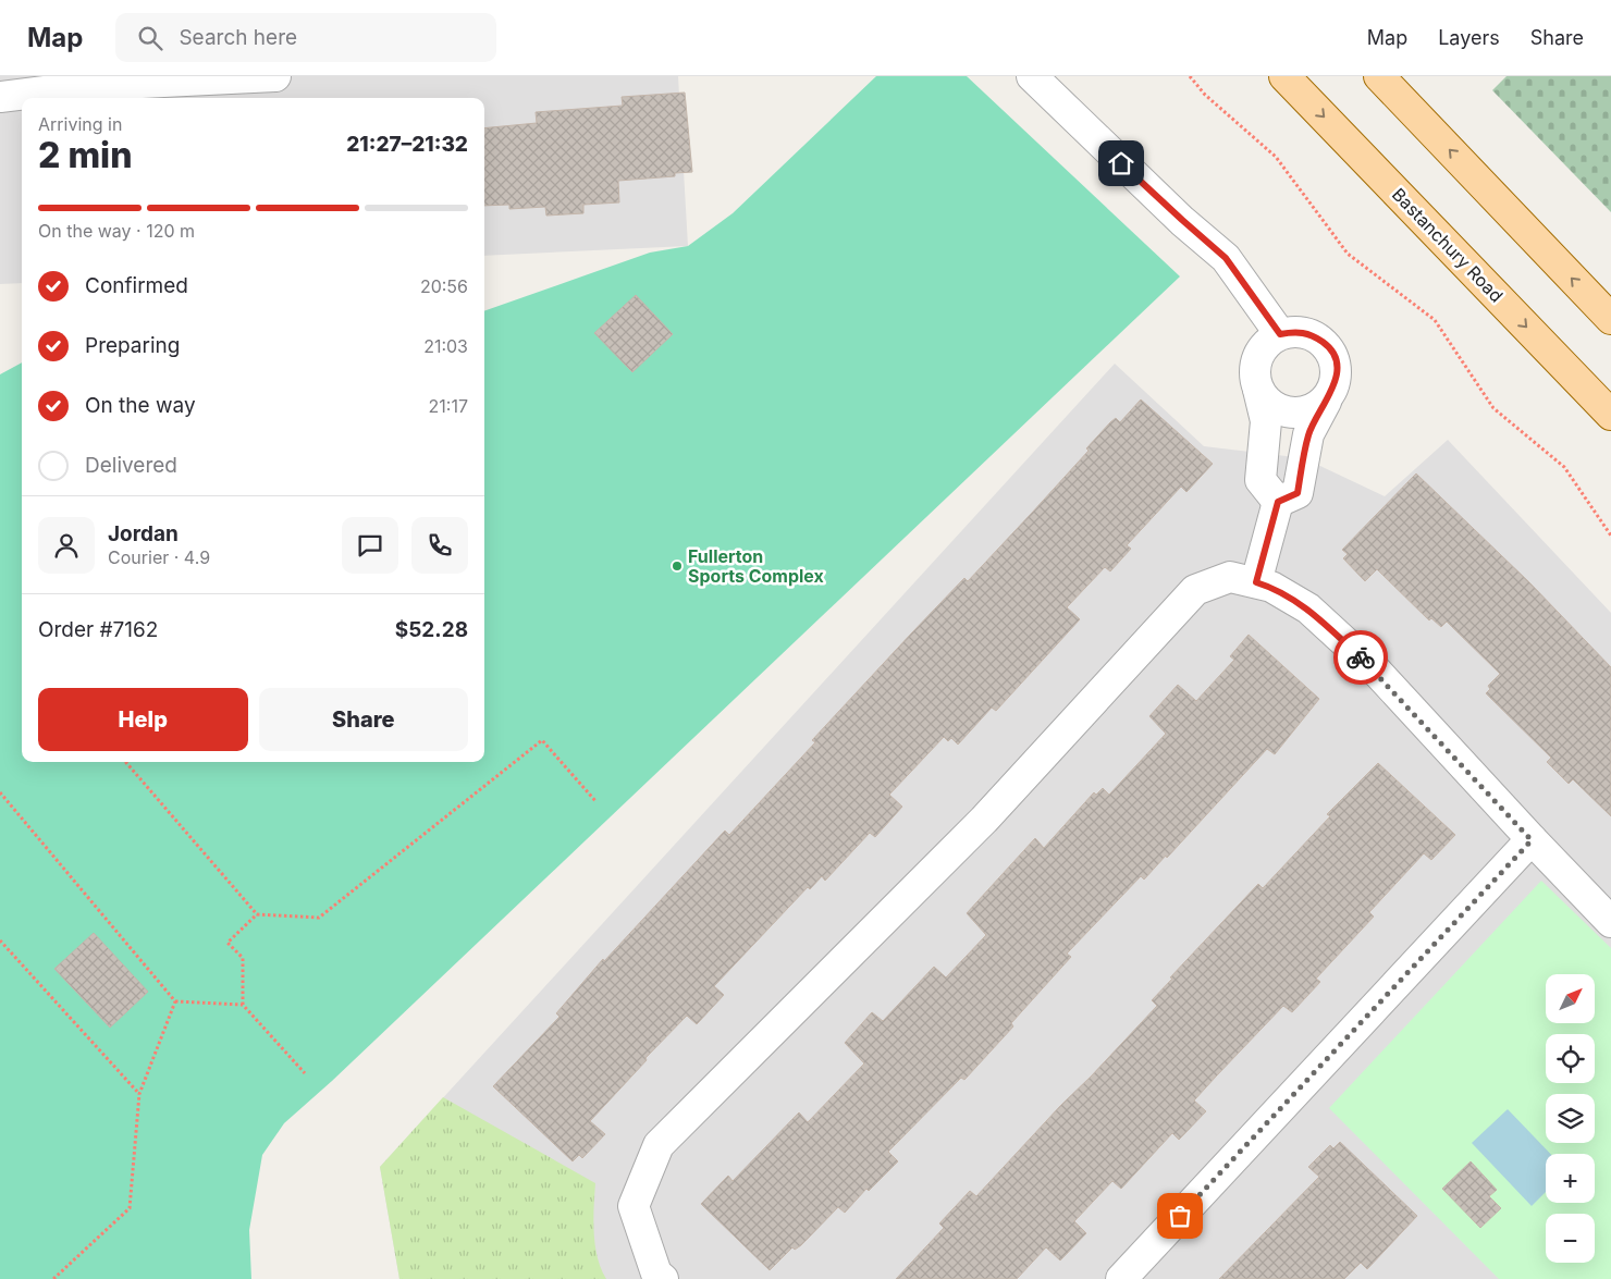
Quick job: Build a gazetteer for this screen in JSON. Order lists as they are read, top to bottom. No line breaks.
{"streets":{"main road":["Bastanchury Road"]},"places":["Fullerton Sports Complex"],"north":"top right","page":{"header":"Map","search":"Search here","nav":["Map","Layers","Share"],"heading":["2 min","Arriving in","21:27–21:32"],"panel":["Jordan","Courier · 4.9","Order #7162","$52.28"],"bar":"On the way · 120 m","list":[["Confirmed","20:56"],["Preparing","21:03"],["On the way","21:17"],"Delivered"],"buttons":["Help","Share"],"map_buttons":["+","−"]}}
